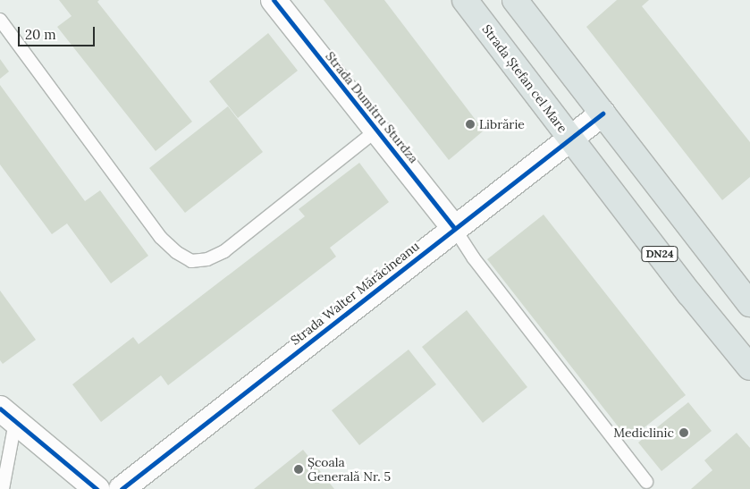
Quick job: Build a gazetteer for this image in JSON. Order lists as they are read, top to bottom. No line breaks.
{"streets":{"main road":["Strada Ștefan cel Mare","DN24"],"street":["Strada Dumitru Sturdza","Strada Walter Mărăcineanu"]},"crossings":[["Strada Ștefan cel Mare","Strada Walter Mărăcineanu"],["Strada Dumitru Sturdza","Strada Walter Mărăcineanu"]],"places":["Librărie","Mediclinic","Școala Generală Nr. 5"],"scale_bar":"20 m"}
